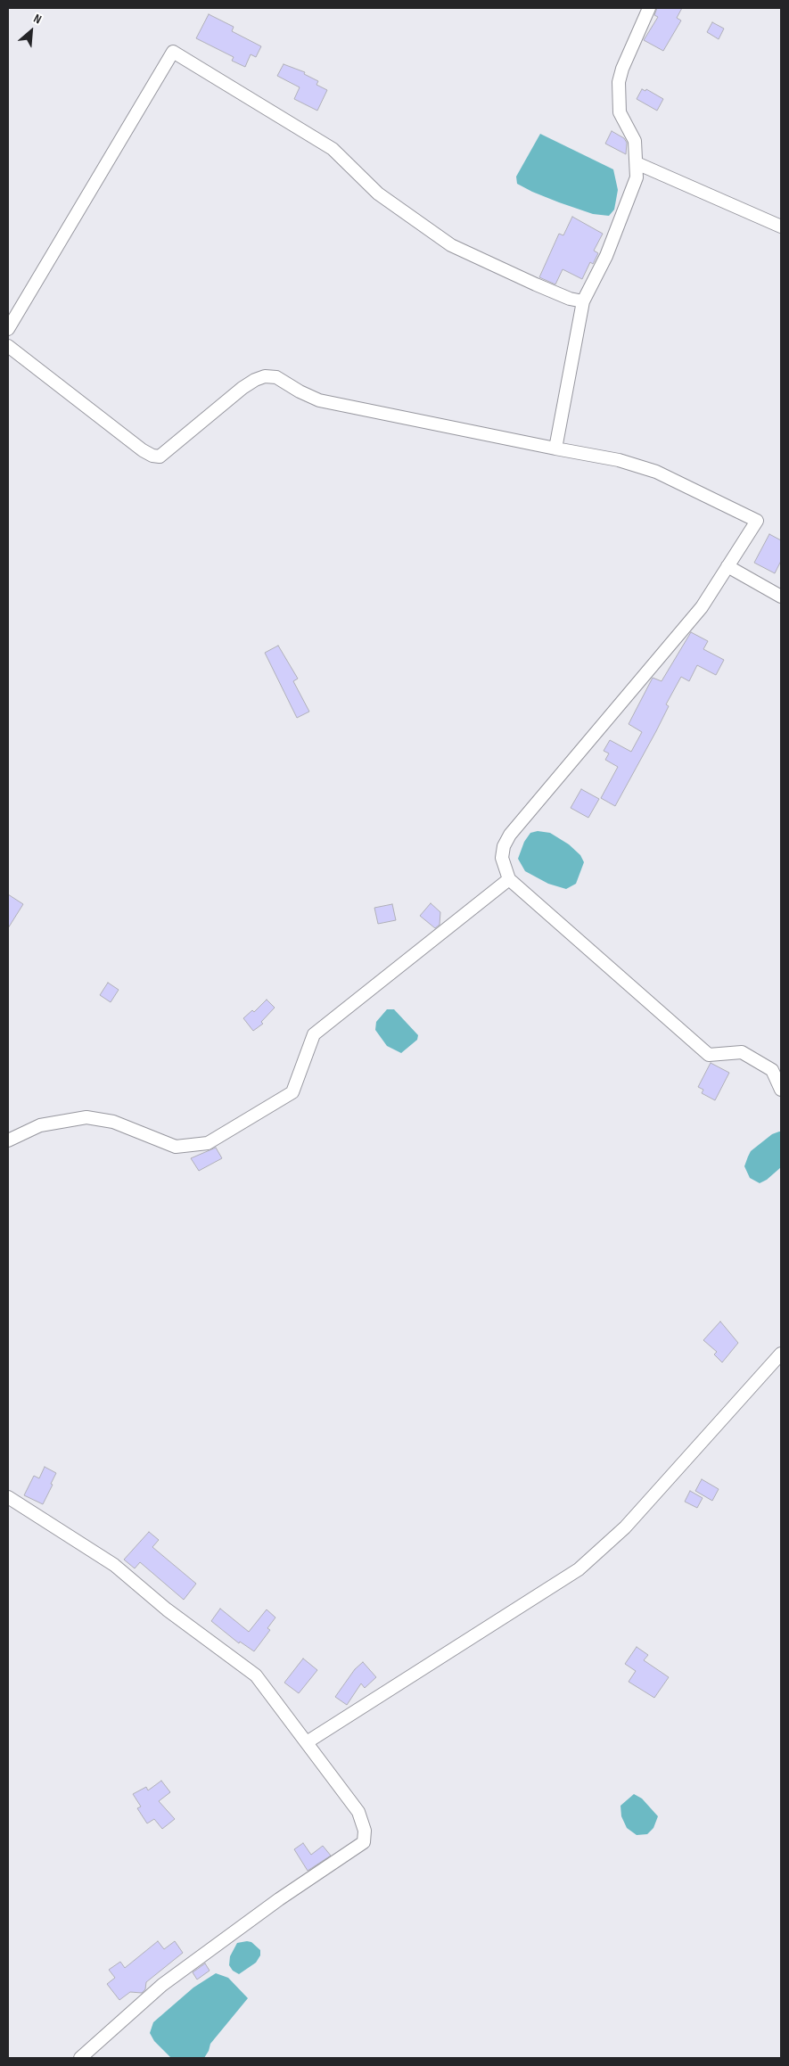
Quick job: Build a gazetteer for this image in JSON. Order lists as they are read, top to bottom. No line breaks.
{"north":"top right"}
